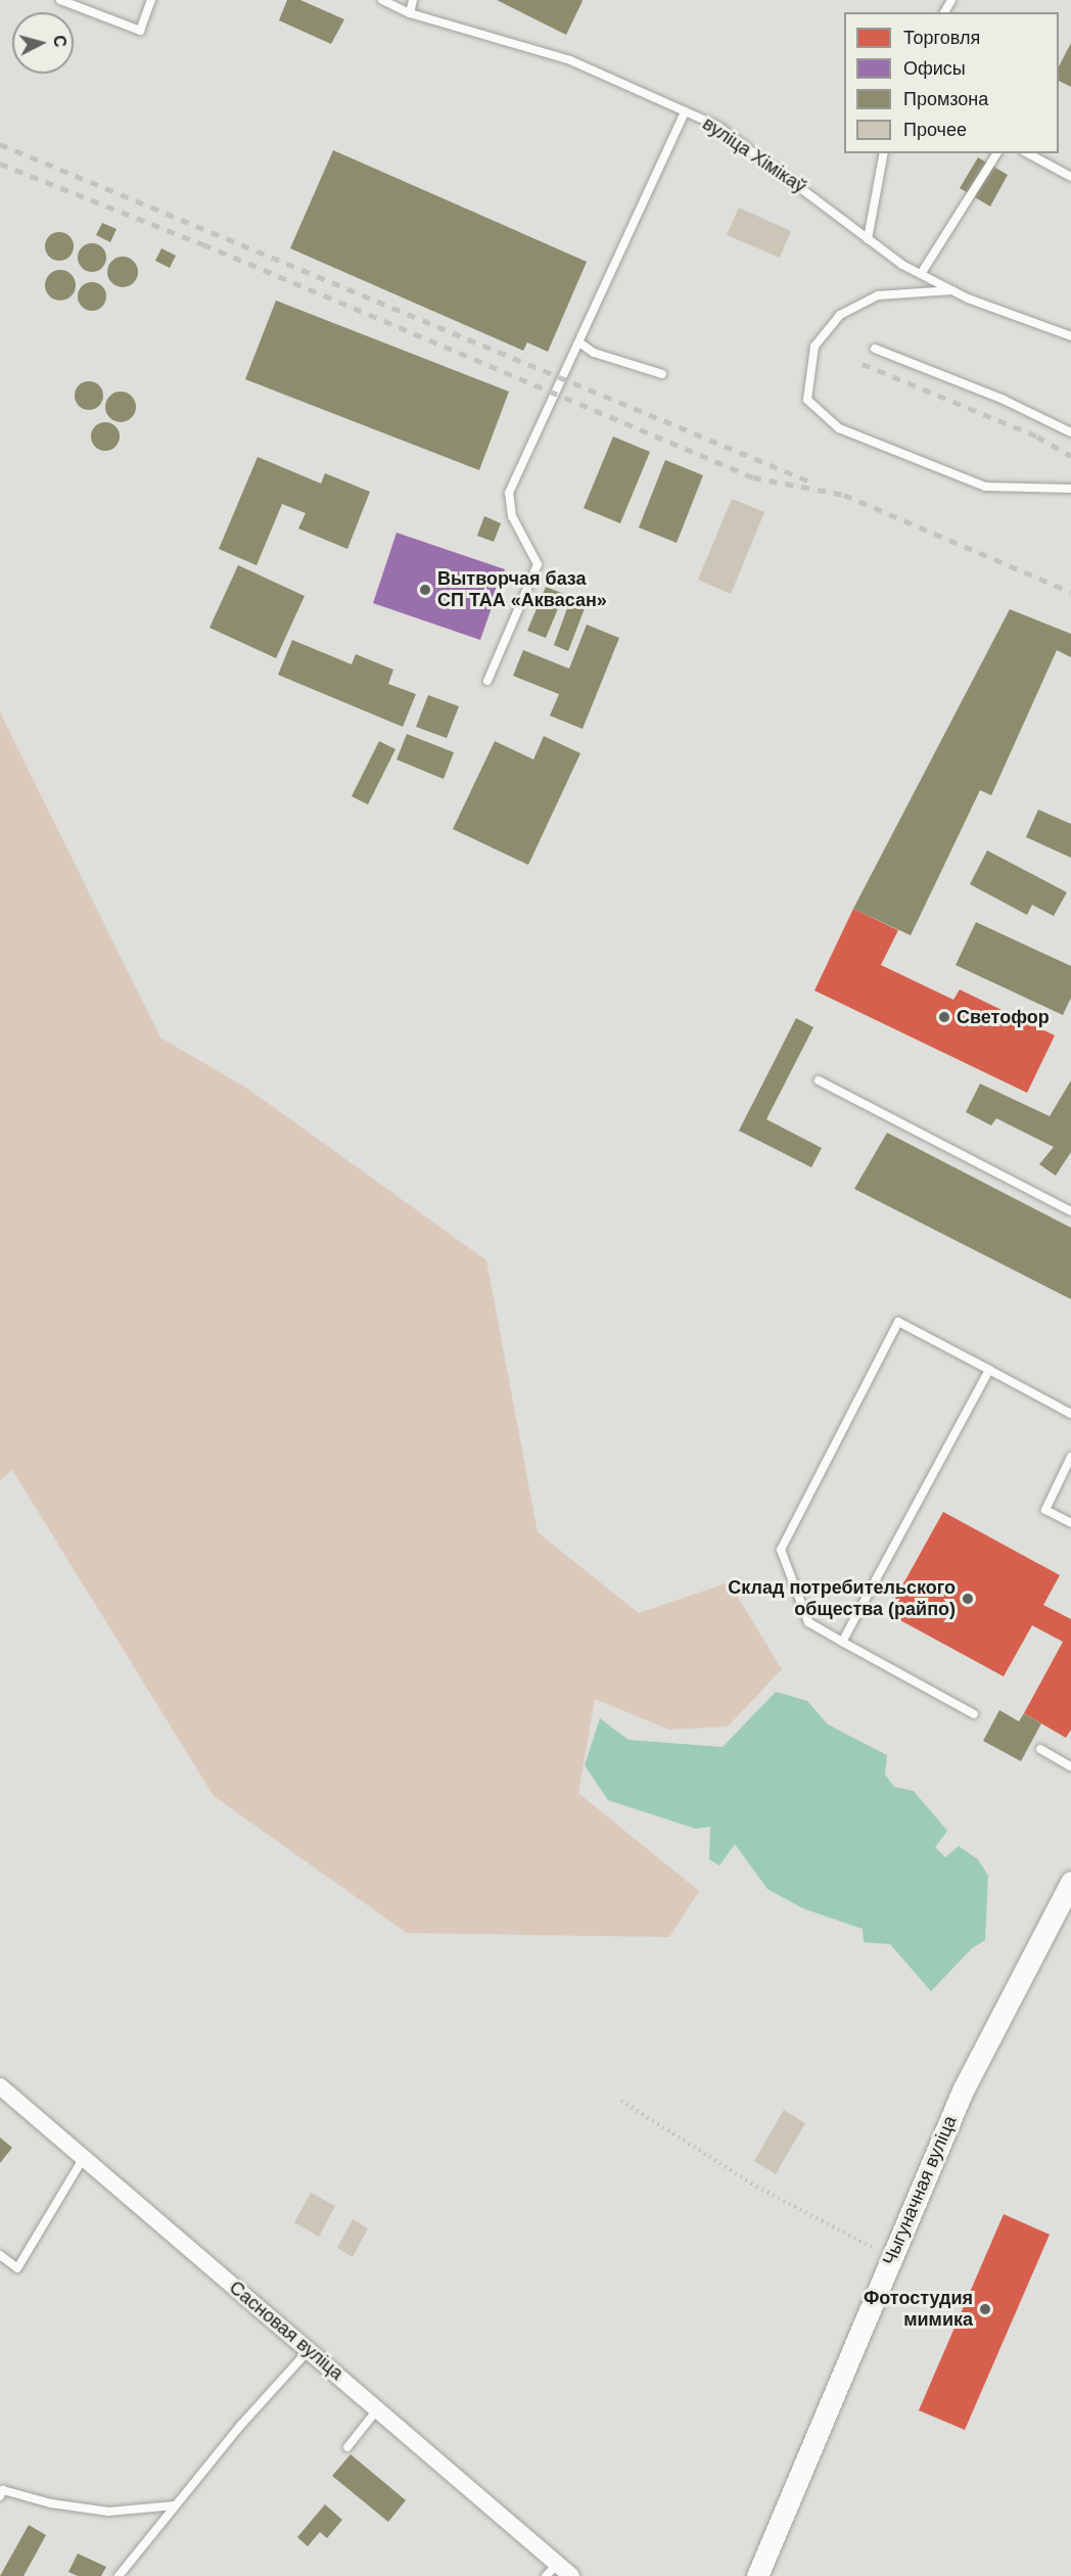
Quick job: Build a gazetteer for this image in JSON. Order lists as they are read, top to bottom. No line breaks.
{"streets":{"street":["Чыгуначная вуліца","Сасновая вуліца"],"lane":["вуліца Хімікаў"]},"places":["Вытворчая база СП ТАА «Аквасан»","Светофор","Склад потребительского общества (райпо)","Фотостудия мимика"],"legend":["Торговля","Офисы","Промзона","Прочее"],"north":"right"}
